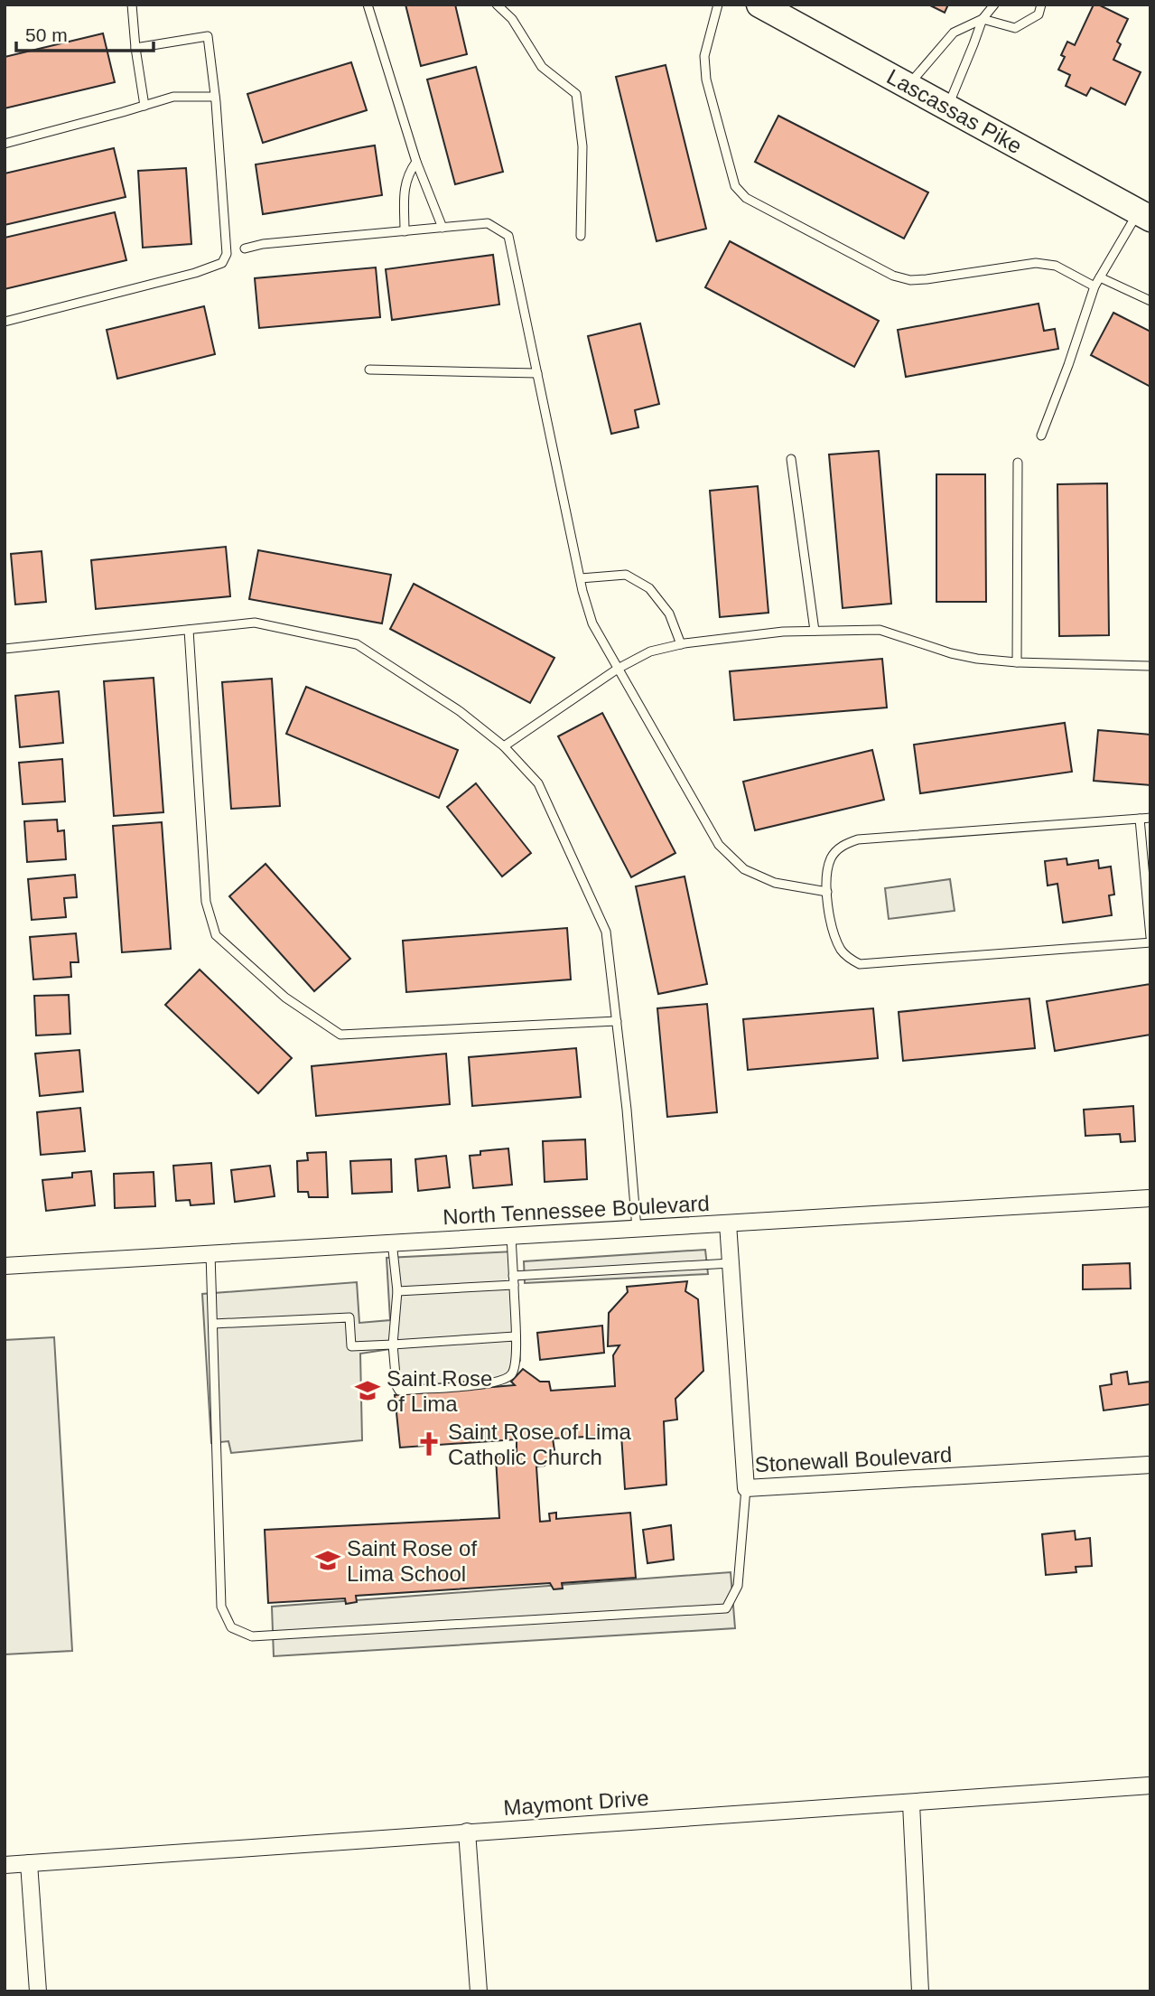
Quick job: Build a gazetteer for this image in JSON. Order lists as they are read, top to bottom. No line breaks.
{"streets":{"main road":["Lascassas Pike"],"street":["North Tennessee Boulevard","Stonewall Boulevard","Maymont Drive"]},"crossings":[["North Tennessee Boulevard","Stonewall Boulevard"]],"places":{"school or university":["Saint Rose of Lima","Saint Rose of Lima School"],"church":["Saint Rose of Lima Catholic Church"]},"scale_bar":"50 m"}
